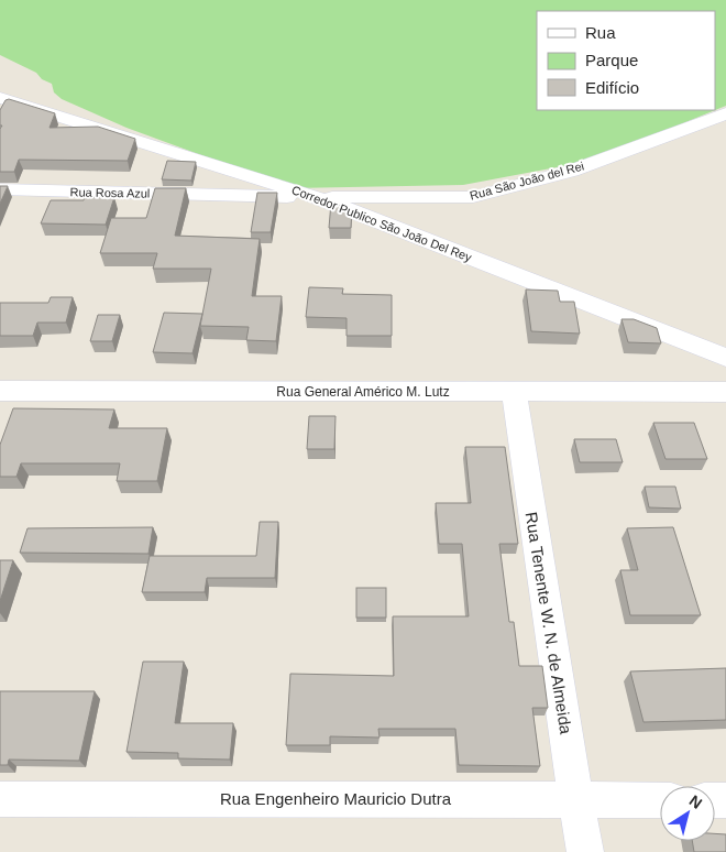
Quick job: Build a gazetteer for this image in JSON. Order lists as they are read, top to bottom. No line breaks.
{"streets":{"street":["Rua São João del Rei","Rua Rosa Azul","Corredor Publico São João Del Rey","Rua General Américo M. Lutz","Rua Tenente W. N. de Almeida","Rua Engenheiro Mauricio Dutra"]},"crossings":[["Rua São João del Rei","Rua Rosa Azul"],["Rua São João del Rei","Corredor Publico São João Del Rey"],["Rua Rosa Azul","Corredor Publico São João Del Rey"],["Rua General Américo M. Lutz","Rua Tenente W. N. de Almeida"],["Rua Tenente W. N. de Almeida","Rua Engenheiro Mauricio Dutra"]],"legend":["Rua","Parque","Edifício"],"north":"top right"}
